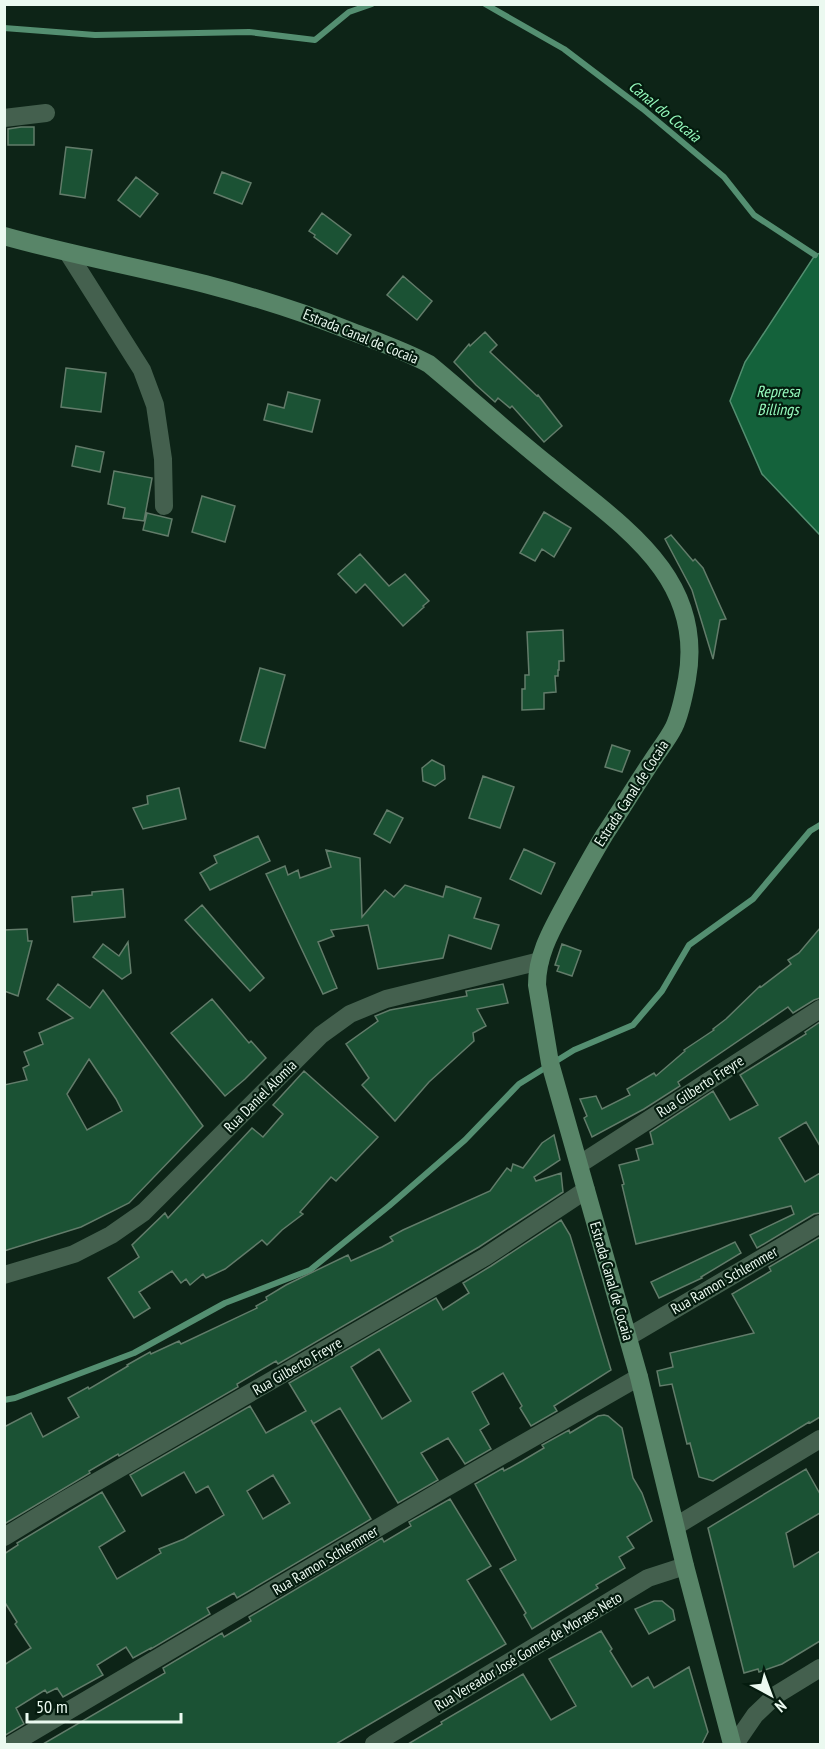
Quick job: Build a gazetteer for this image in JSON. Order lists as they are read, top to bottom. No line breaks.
{"streets":{"main road":["Estrada Canal de Cocaia"],"street":["Rua Gilberto Freyre","Rua Daniel Alomia","Rua Ramon Schlemmer","Rua Vereador José Gomes de Moraes Neto"]},"crossings":[["Estrada Canal de Cocaia","Rua Gilberto Freyre"],["Estrada Canal de Cocaia","Rua Daniel Alomia"],["Estrada Canal de Cocaia","Rua Ramon Schlemmer"],["Estrada Canal de Cocaia","Rua Vereador José Gomes de Moraes Neto"]],"water":["Canal do Cocaia","Represa Billings"],"scale_bar":"50 m","north":"bottom right"}
